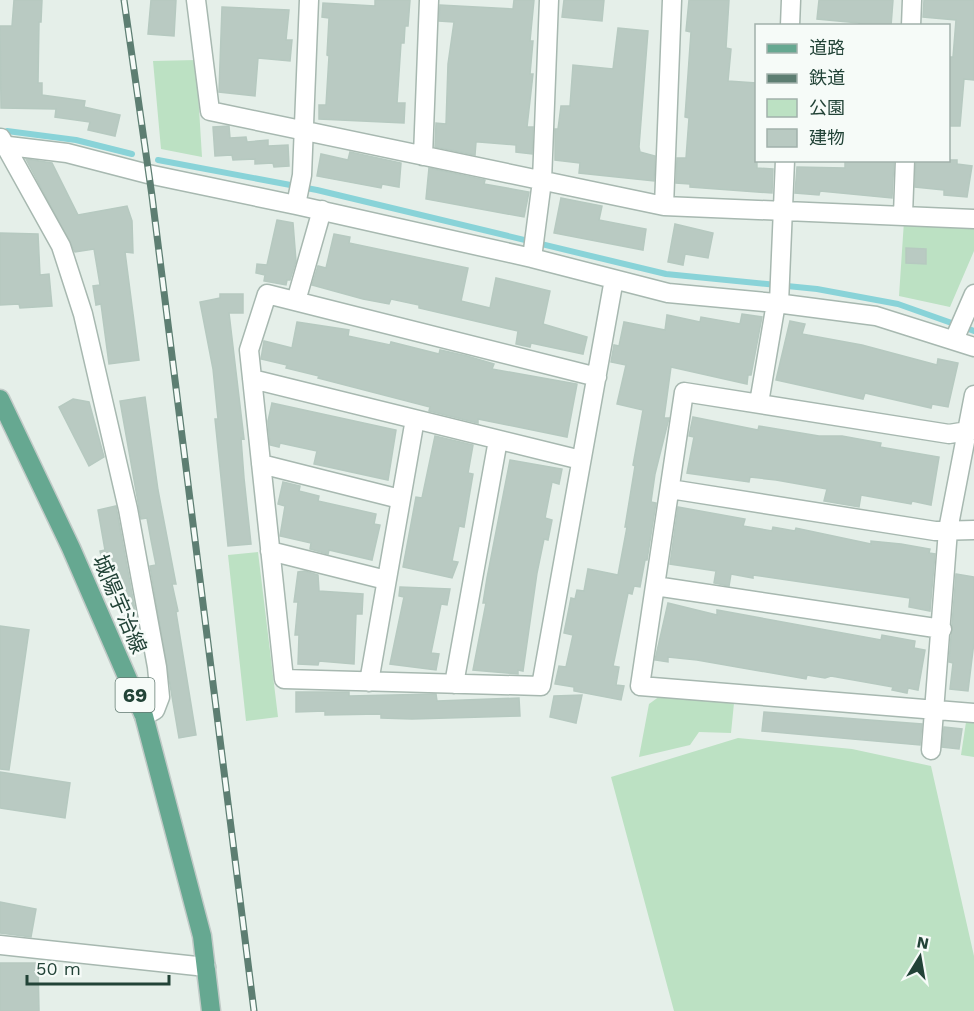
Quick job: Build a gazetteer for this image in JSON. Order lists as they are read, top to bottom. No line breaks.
{"streets":{"main road":["城陽宇治線","69"]},"legend":["道路","鉄道","公園","建物"],"scale_bar":"50 m","north":"top"}
